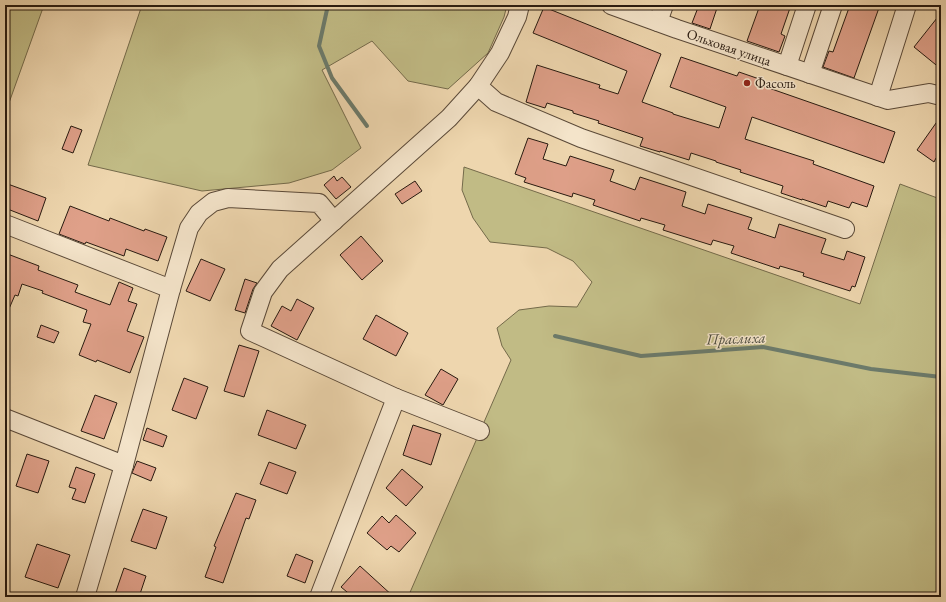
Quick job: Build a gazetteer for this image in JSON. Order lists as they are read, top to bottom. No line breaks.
{"streets":{"street":["Ольховая улица"]},"water":["Праслиха"],"places":["Фасоль"]}
